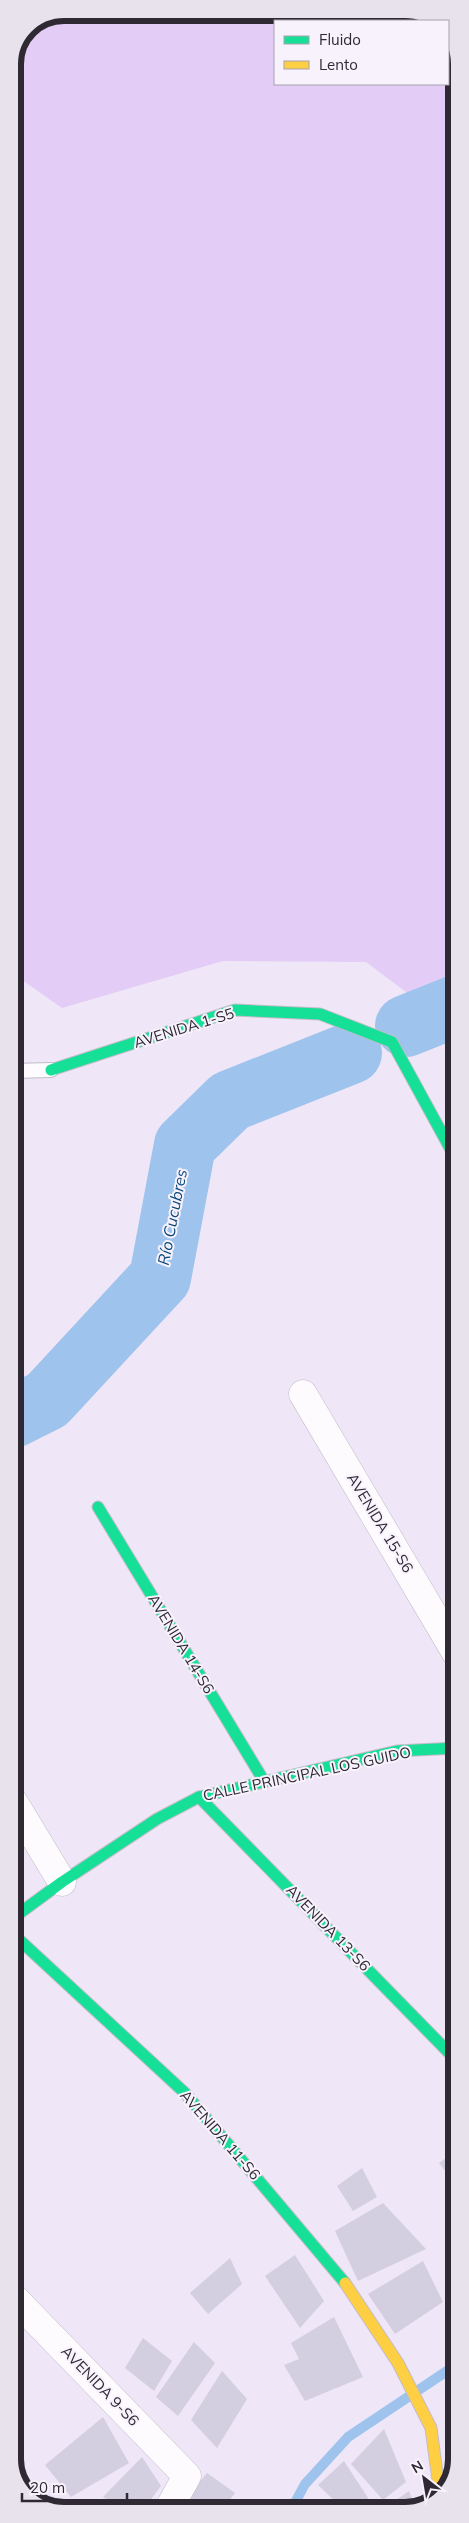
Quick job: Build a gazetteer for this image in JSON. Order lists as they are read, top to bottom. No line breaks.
{"streets":{"street":["AVENIDA 1-S5","AVENIDA 15-S6","AVENIDA 14-S6","CALLE PRINCIPAL LOS GUIDO","AVENIDA 13-S6","AVENIDA 11-S6","AVENIDA 9-S6"]},"crossings":[["AVENIDA 14-S6","CALLE PRINCIPAL LOS GUIDO"],["CALLE PRINCIPAL LOS GUIDO","AVENIDA 13-S6"]],"water":["Río Cucubres"],"legend":["Fluido","Lento"],"scale_bar":"20 m","north":"top left"}
